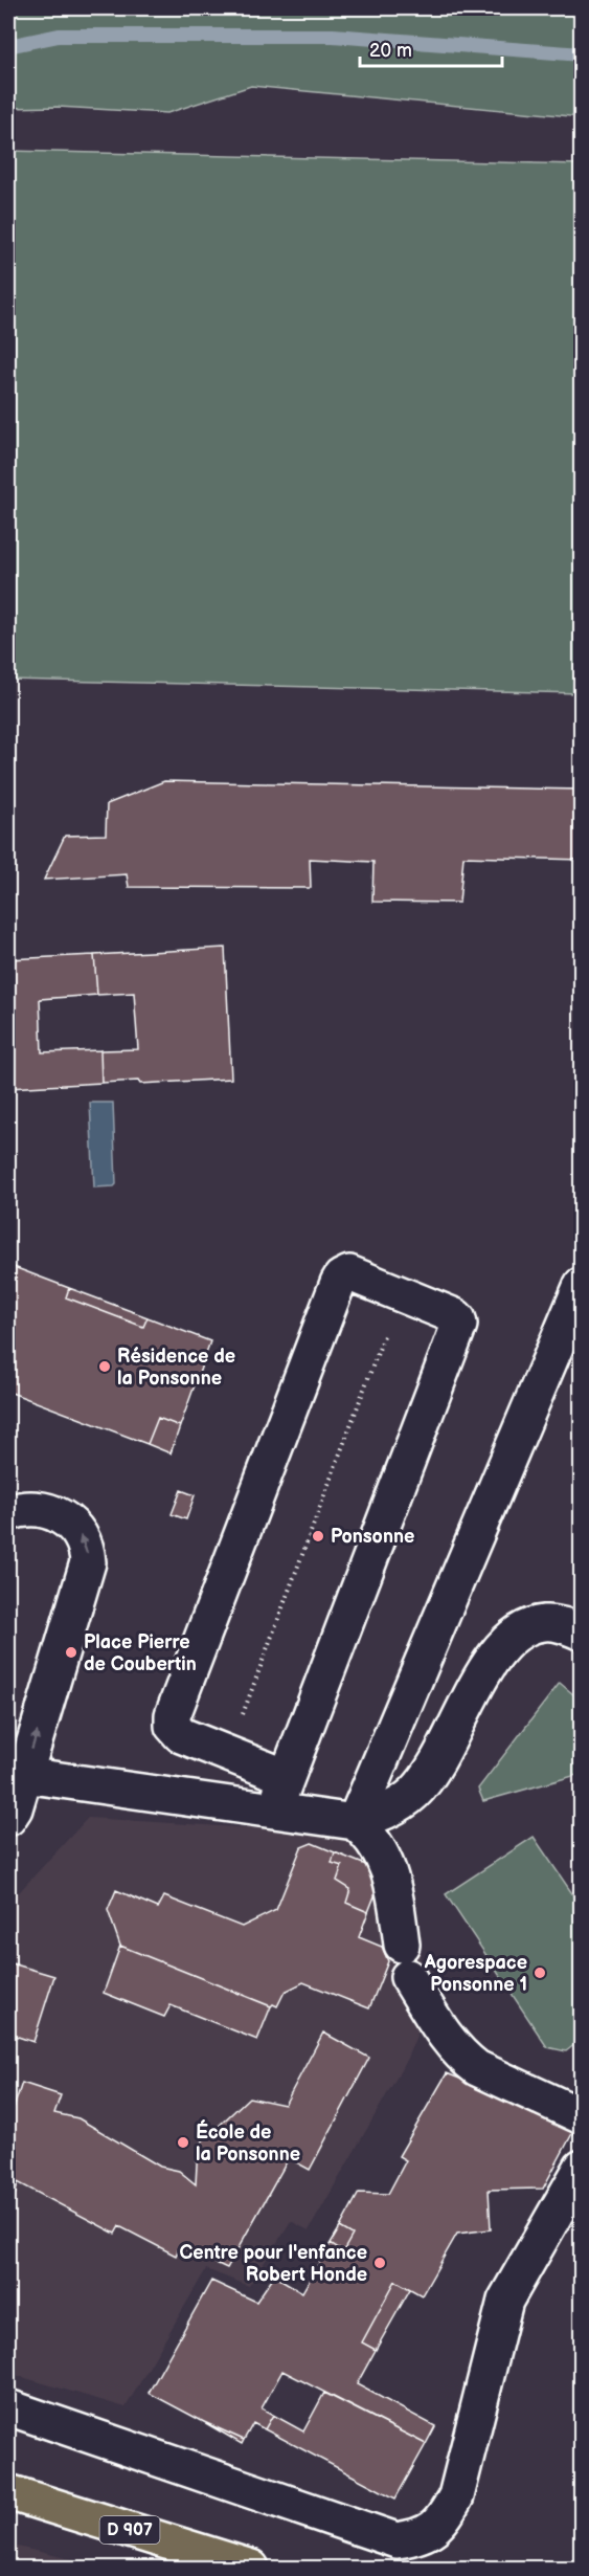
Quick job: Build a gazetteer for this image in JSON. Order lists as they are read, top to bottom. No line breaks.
{"streets":{"main road":["D 907"]},"places":["Résidence de la Ponsonne","Ponsonne","Place Pierre de Coubertin","Agorespace Ponsonne 1","École de la Ponsonne","Centre pour l'enfance Robert Honde"],"scale_bar":"20 m"}
